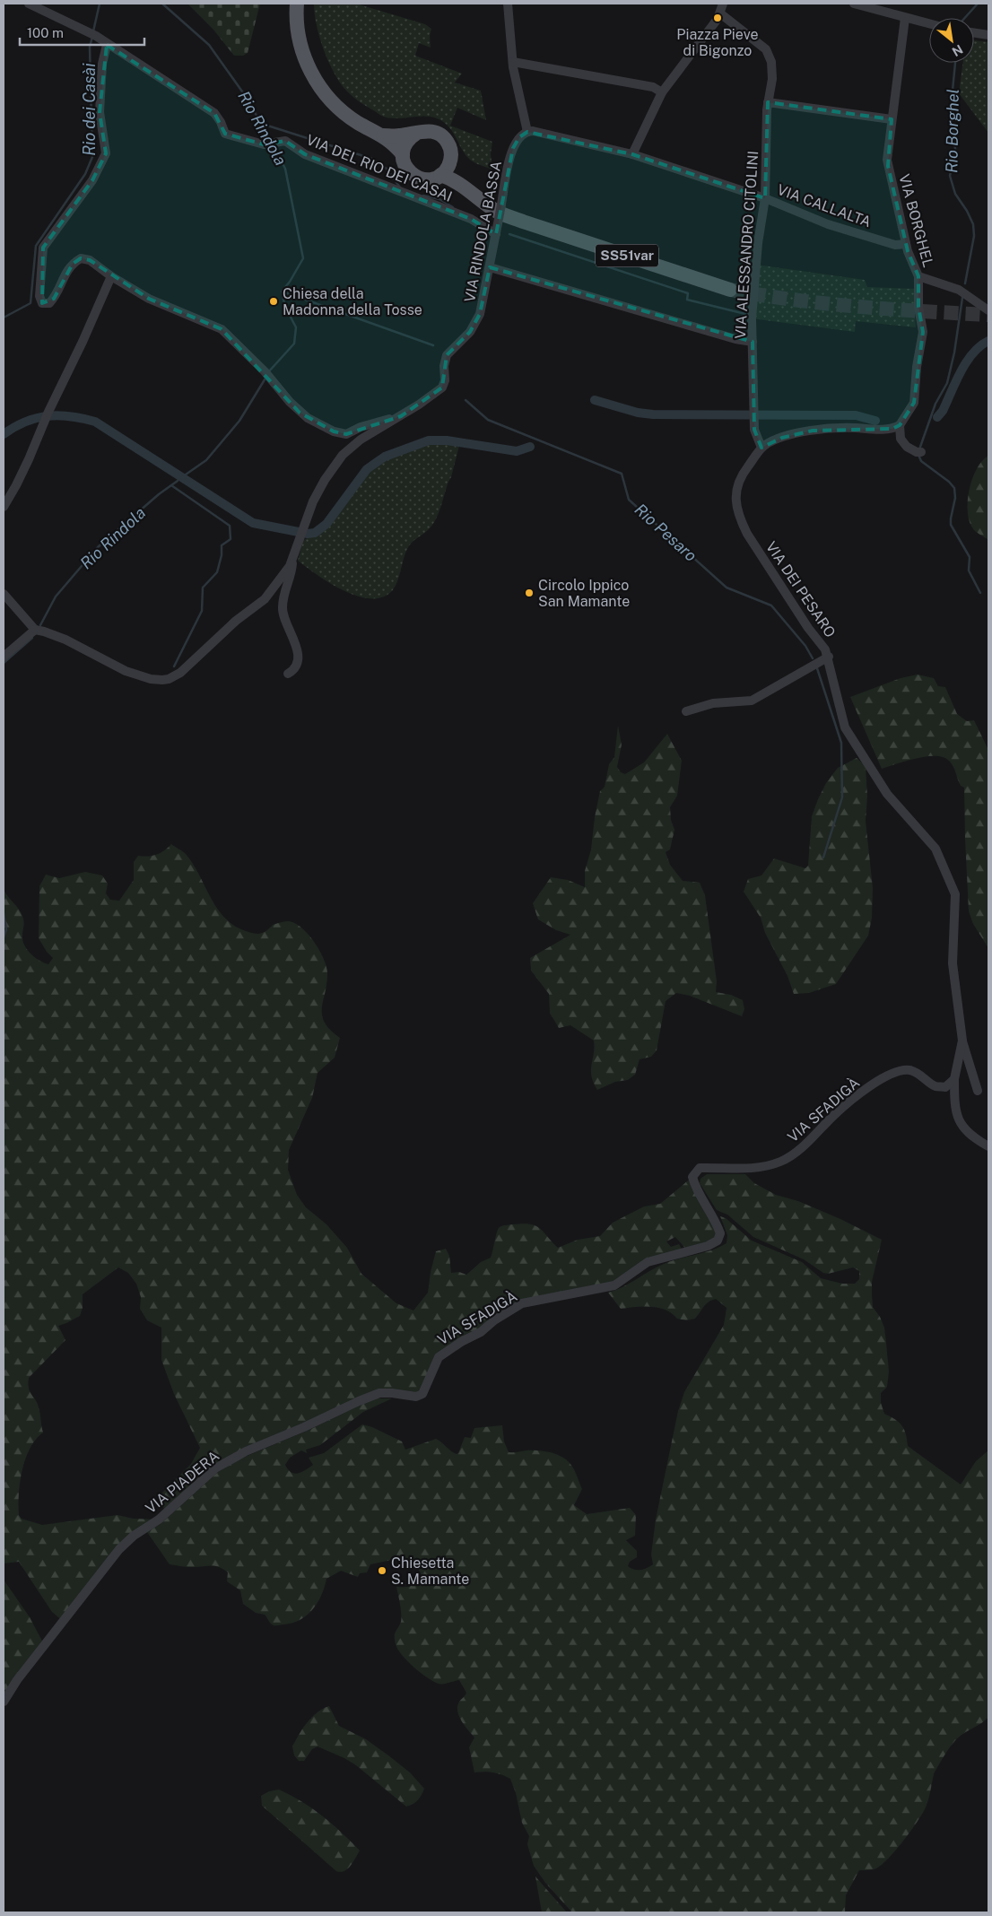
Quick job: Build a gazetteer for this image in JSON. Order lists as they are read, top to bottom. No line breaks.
{"streets":{"main road":["SS51var"],"street":["VIA DEL RIO DEI CASAI","VIA CALLALTA","VIA BORGHEL","VIA RINDOLA BASSA","VIA ALESSANDRO CITOLINI","VIA DEI PESARO","VIA SFADIGÀ","VIA PIADERA"]},"crossings":[["VIA DEL RIO DEI CASAI","VIA RINDOLA BASSA"],["VIA CALLALTA","VIA BORGHEL"],["VIA CALLALTA","VIA ALESSANDRO CITOLINI"],["VIA ALESSANDRO CITOLINI","VIA DEI PESARO"],["VIA SFADIGÀ","VIA PIADERA"]],"water":["Rio dei Casài","Rio Rindola","Rio Borghel","Rio Pesaro"],"places":["Piazza Pieve di Bigonzo","Chiesa della Madonna della Tosse","Circolo Ippico San Mamante","Chiesetta S. Mamante"],"scale_bar":"100 m","north":"bottom right"}
